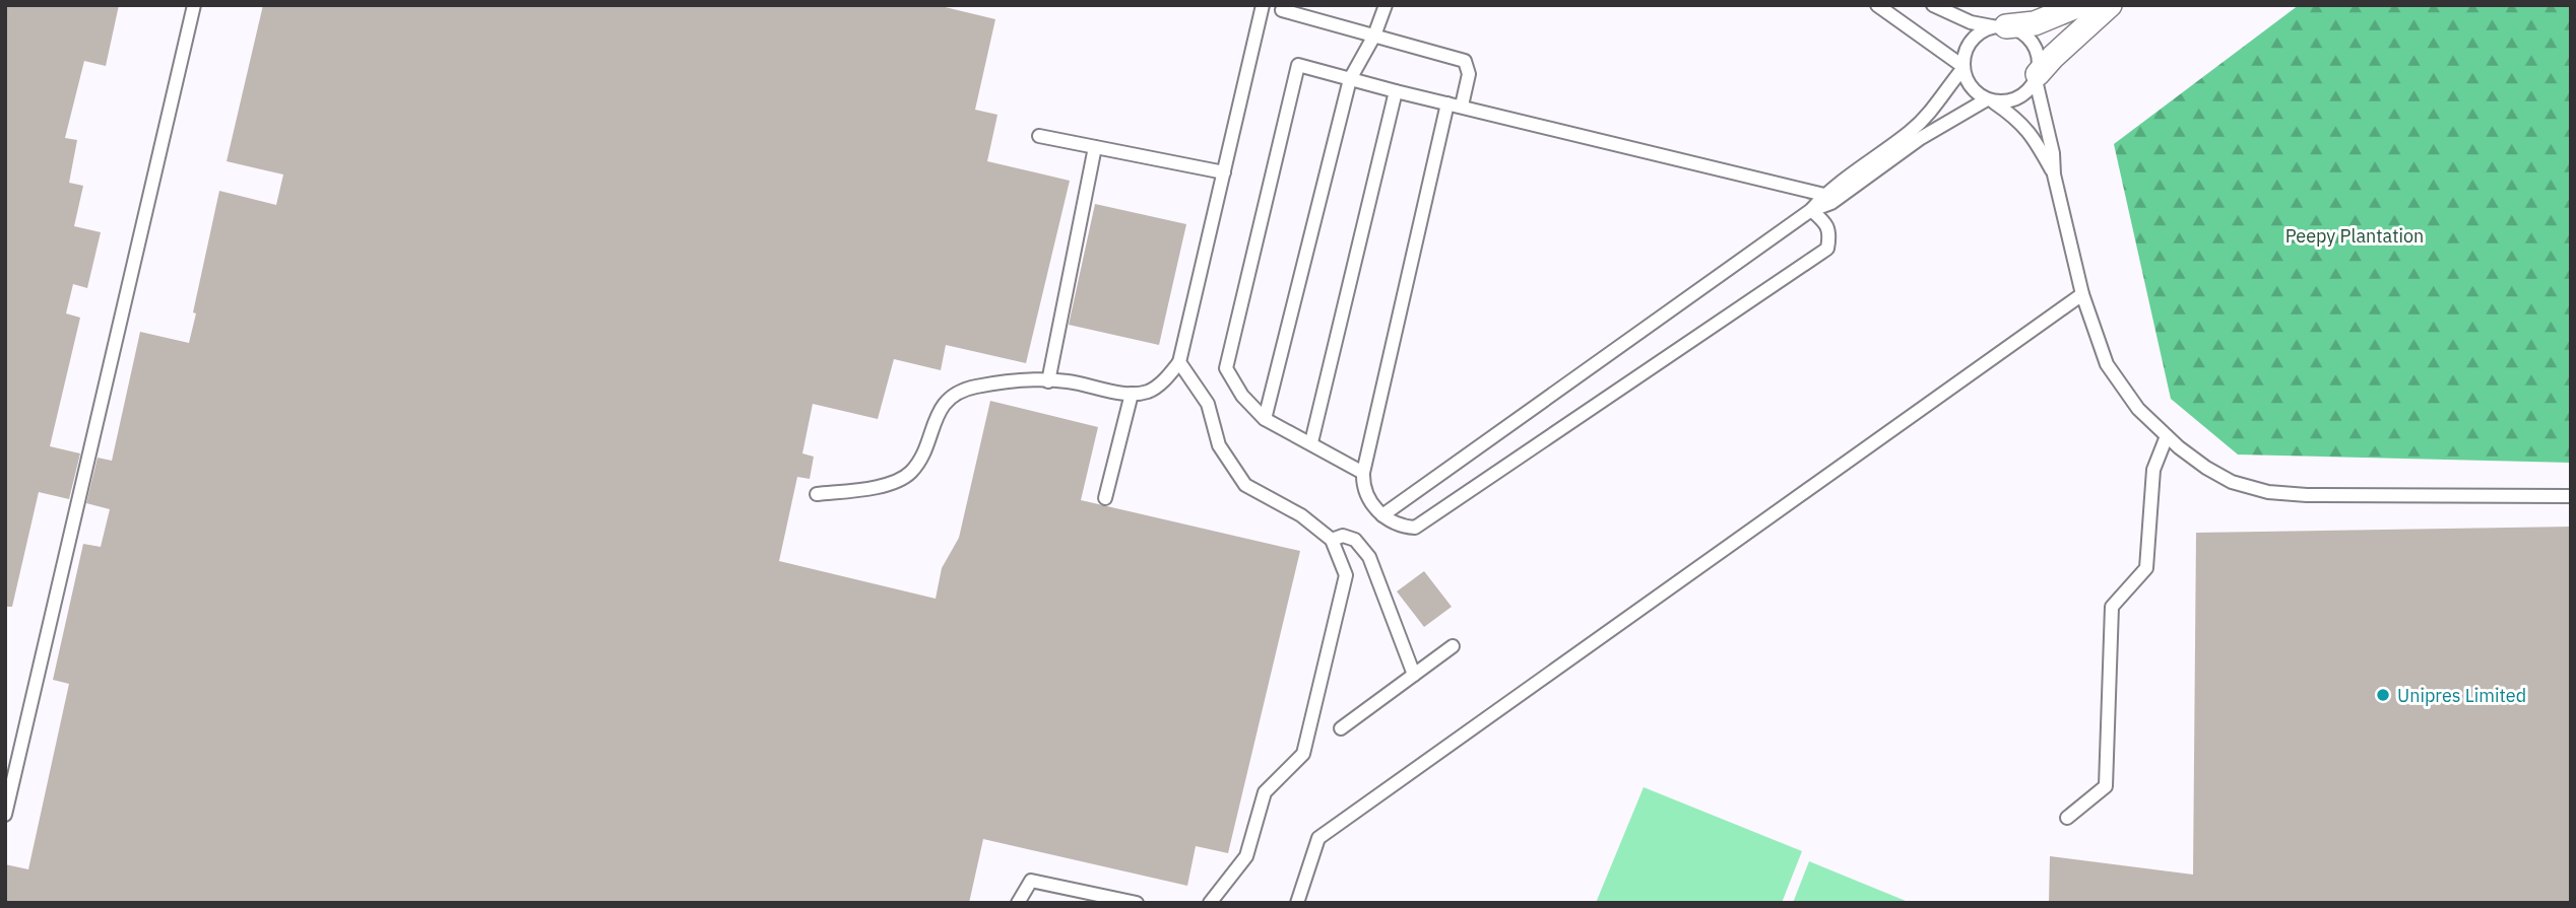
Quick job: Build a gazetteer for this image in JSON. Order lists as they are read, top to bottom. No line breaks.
{"parks":["Peepy Plantation"],"places":["Unipres Limited"]}
